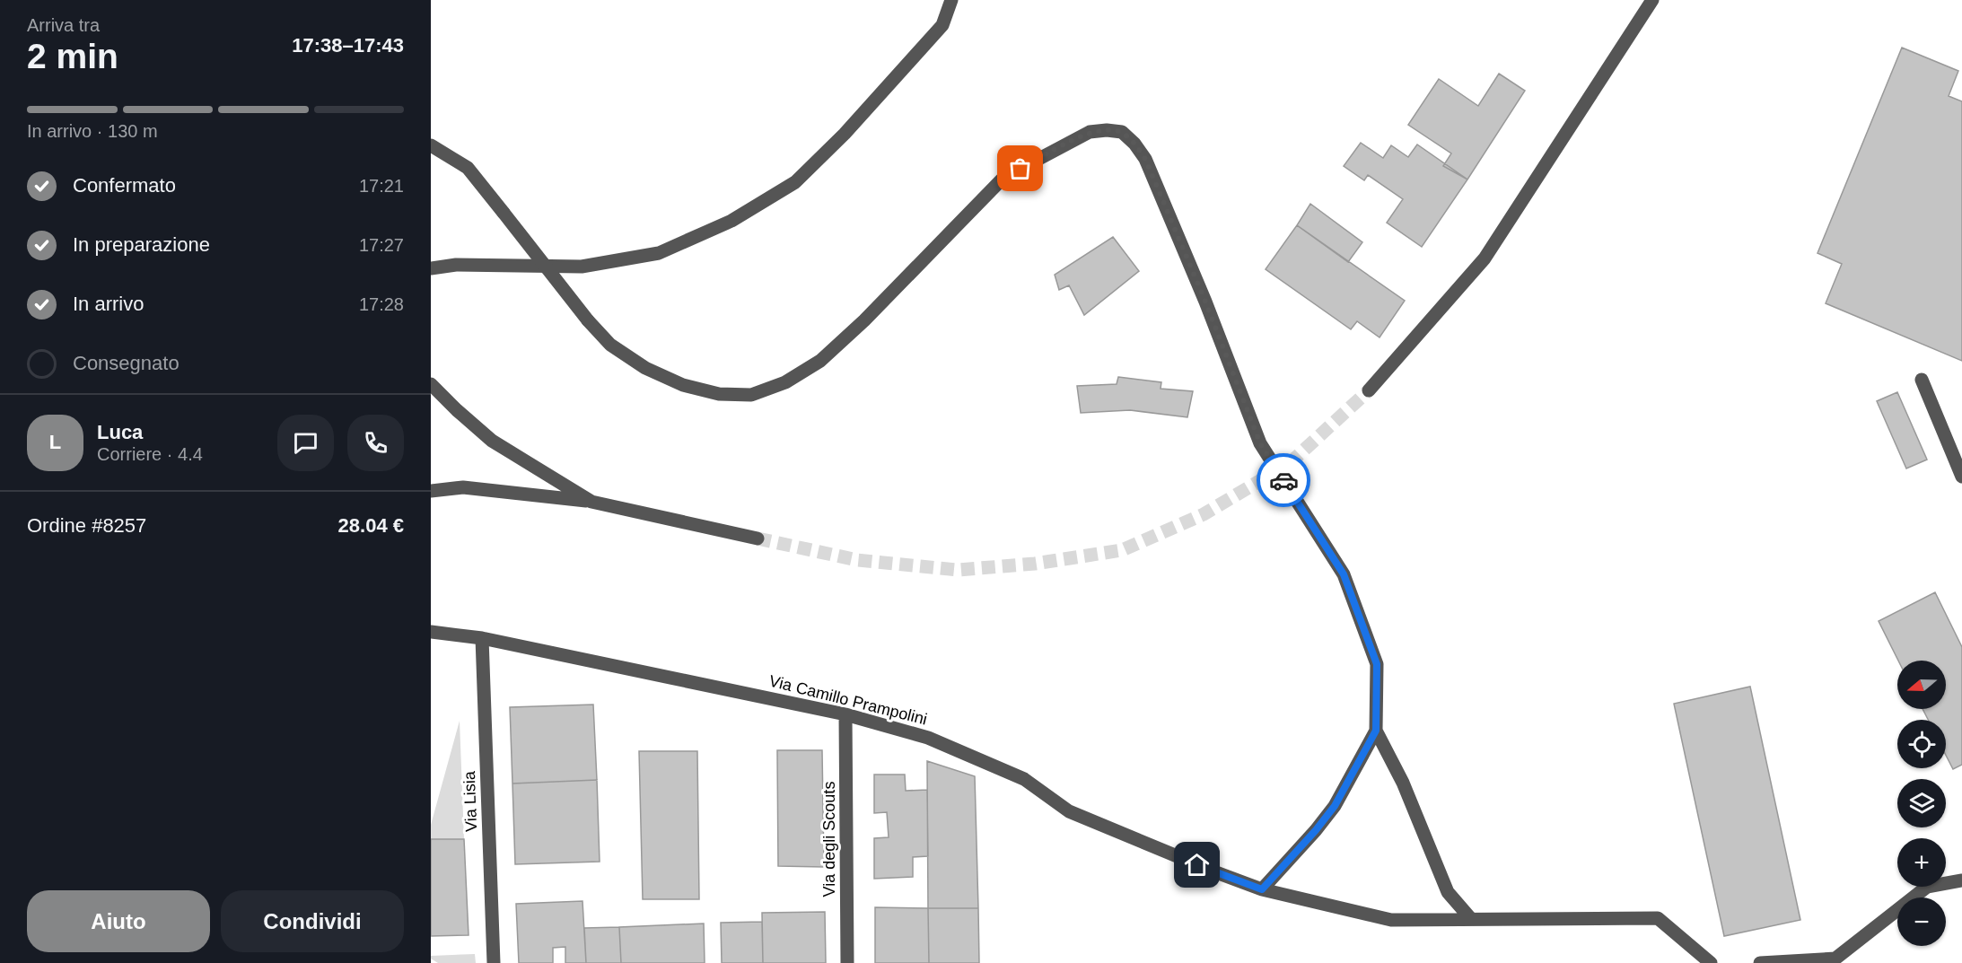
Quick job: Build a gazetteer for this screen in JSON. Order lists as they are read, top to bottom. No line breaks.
{"streets":{"street":["Via Camillo Prampolini","Via Lisia","Via degli Scouts"]},"crossings":[["Via Camillo Prampolini","Via Lisia"],["Via Camillo Prampolini","Via degli Scouts"]],"north":"left","page":{"heading":["2 min","Arriva tra","17:38–17:43"],"panel":["Luca","Corriere · 4.4","Ordine #8257","28.04 €"],"bar":"In arrivo · 130 m","list":[["Confermato","17:21"],["In preparazione","17:27"],["In arrivo","17:28"],"Consegnato"],"round":"L","map_buttons":["+","−"],"buttons":["Aiuto","Condividi"]}}
